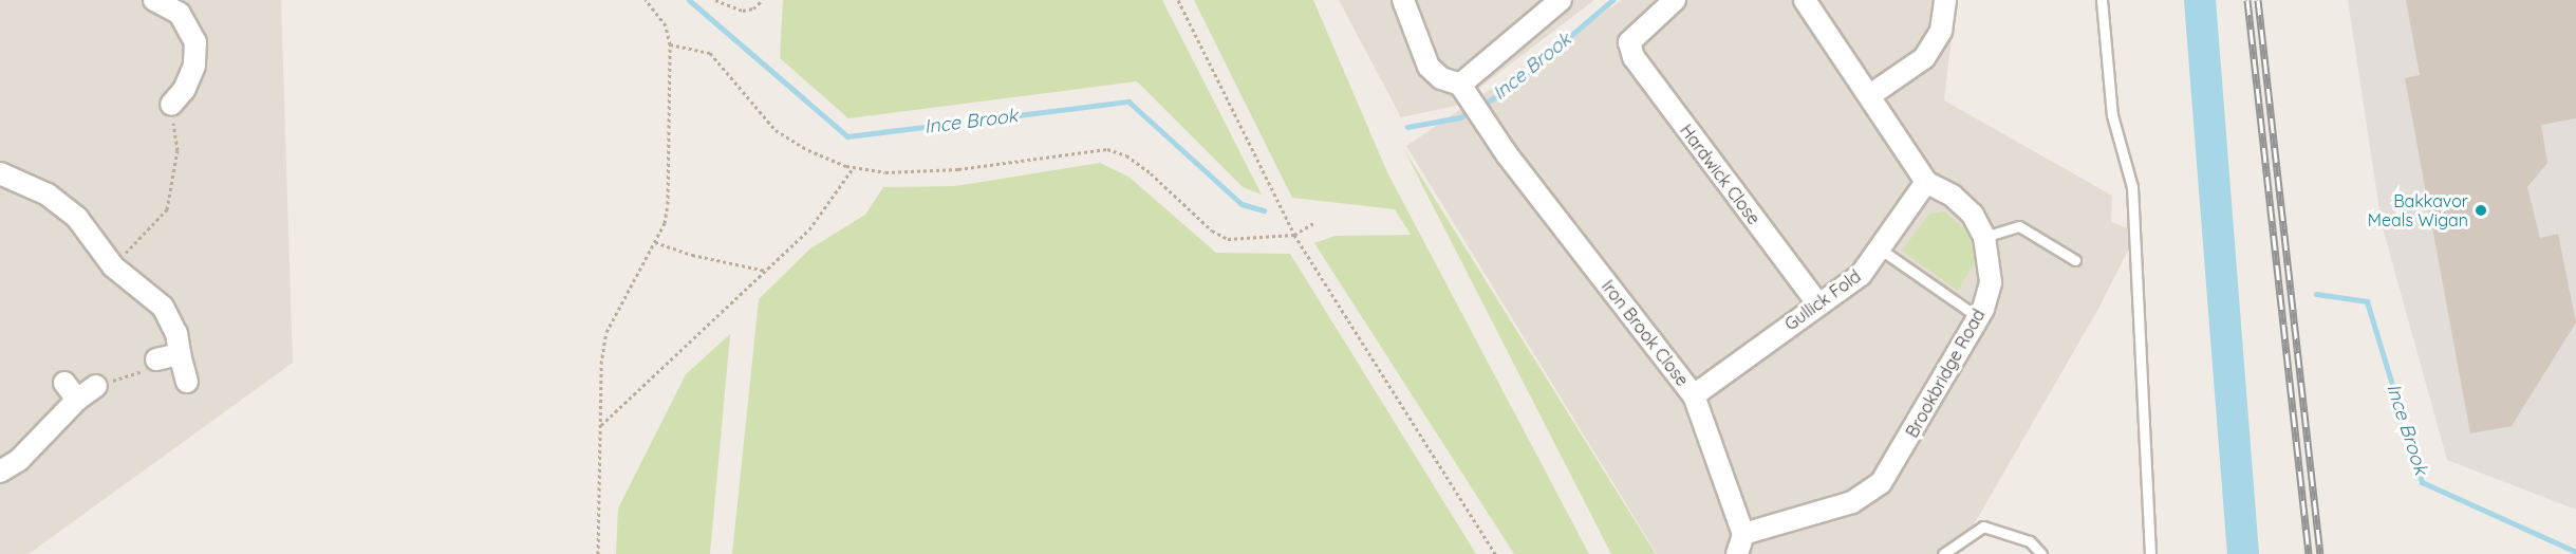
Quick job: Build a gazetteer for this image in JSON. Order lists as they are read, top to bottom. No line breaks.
{"streets":{"street":["Hardwick Close","Gullick Fold","Iron Brook Close","Brookbridge Road"]},"crossings":[["Hardwick Close","Gullick Fold"],["Gullick Fold","Iron Brook Close"],["Gullick Fold","Brookbridge Road"],["Iron Brook Close","Brookbridge Road"]],"water":["Ince Brook"],"places":["Bakkavor Meals Wigan"]}
